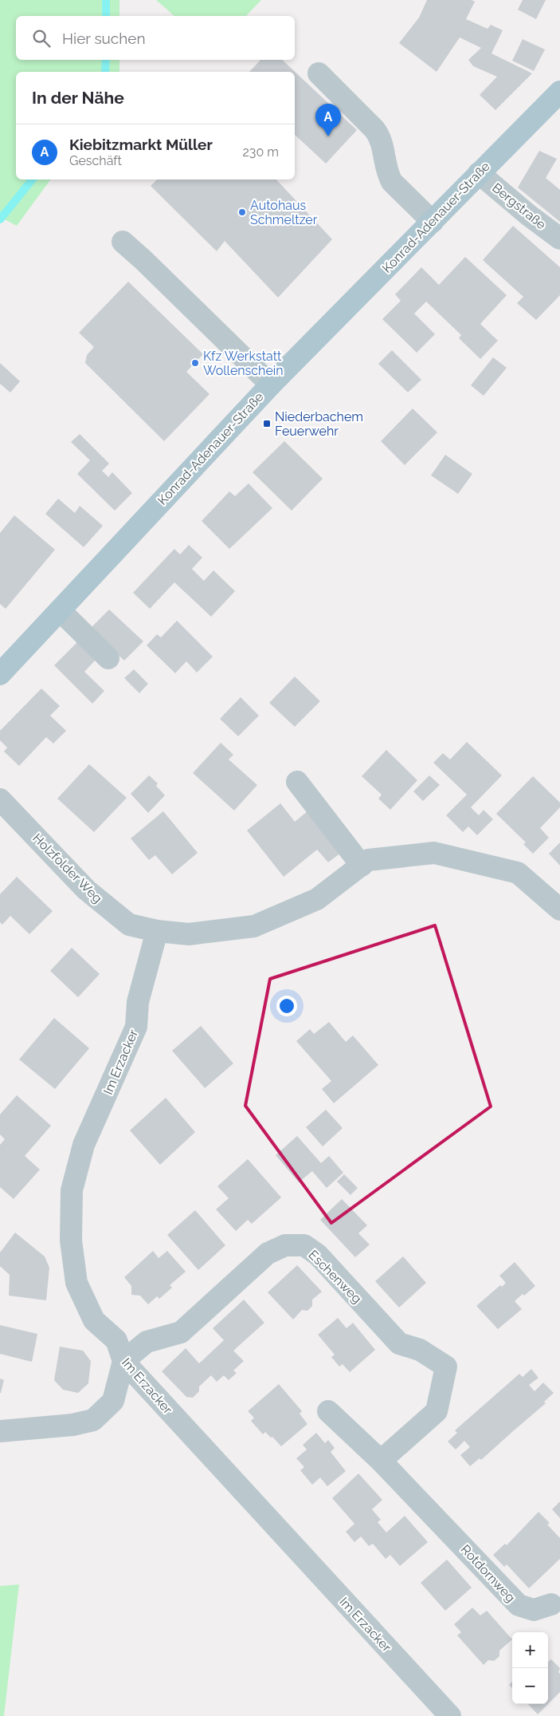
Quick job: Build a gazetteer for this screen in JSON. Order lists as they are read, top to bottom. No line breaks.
{"streets":{"main road":["Konrad-Adenauer-Straße"],"street":["Bergstraße","Holzfolder Weg","Im Erzacker","Eschenweg","Rotdornweg"]},"crossings":[["Bergstraße","Konrad-Adenauer-Straße"],["Holzfolder Weg","Im Erzacker"],["Im Erzacker","Eschenweg"],["Eschenweg","Rotdornweg"]],"places":{"other":["Autohaus Schmeltzer","Kfz Werkstatt Wollenschein"],"transit":["Niederbachem Feuerwehr"]},"page":{"search":"Hier suchen","heading":"In der Nähe","pins":"A","list":[{"mark":"A","name":"Kiebitzmarkt Müller","note":"Geschäft","value":"230 m"}],"map_buttons":["+","−"]}}
